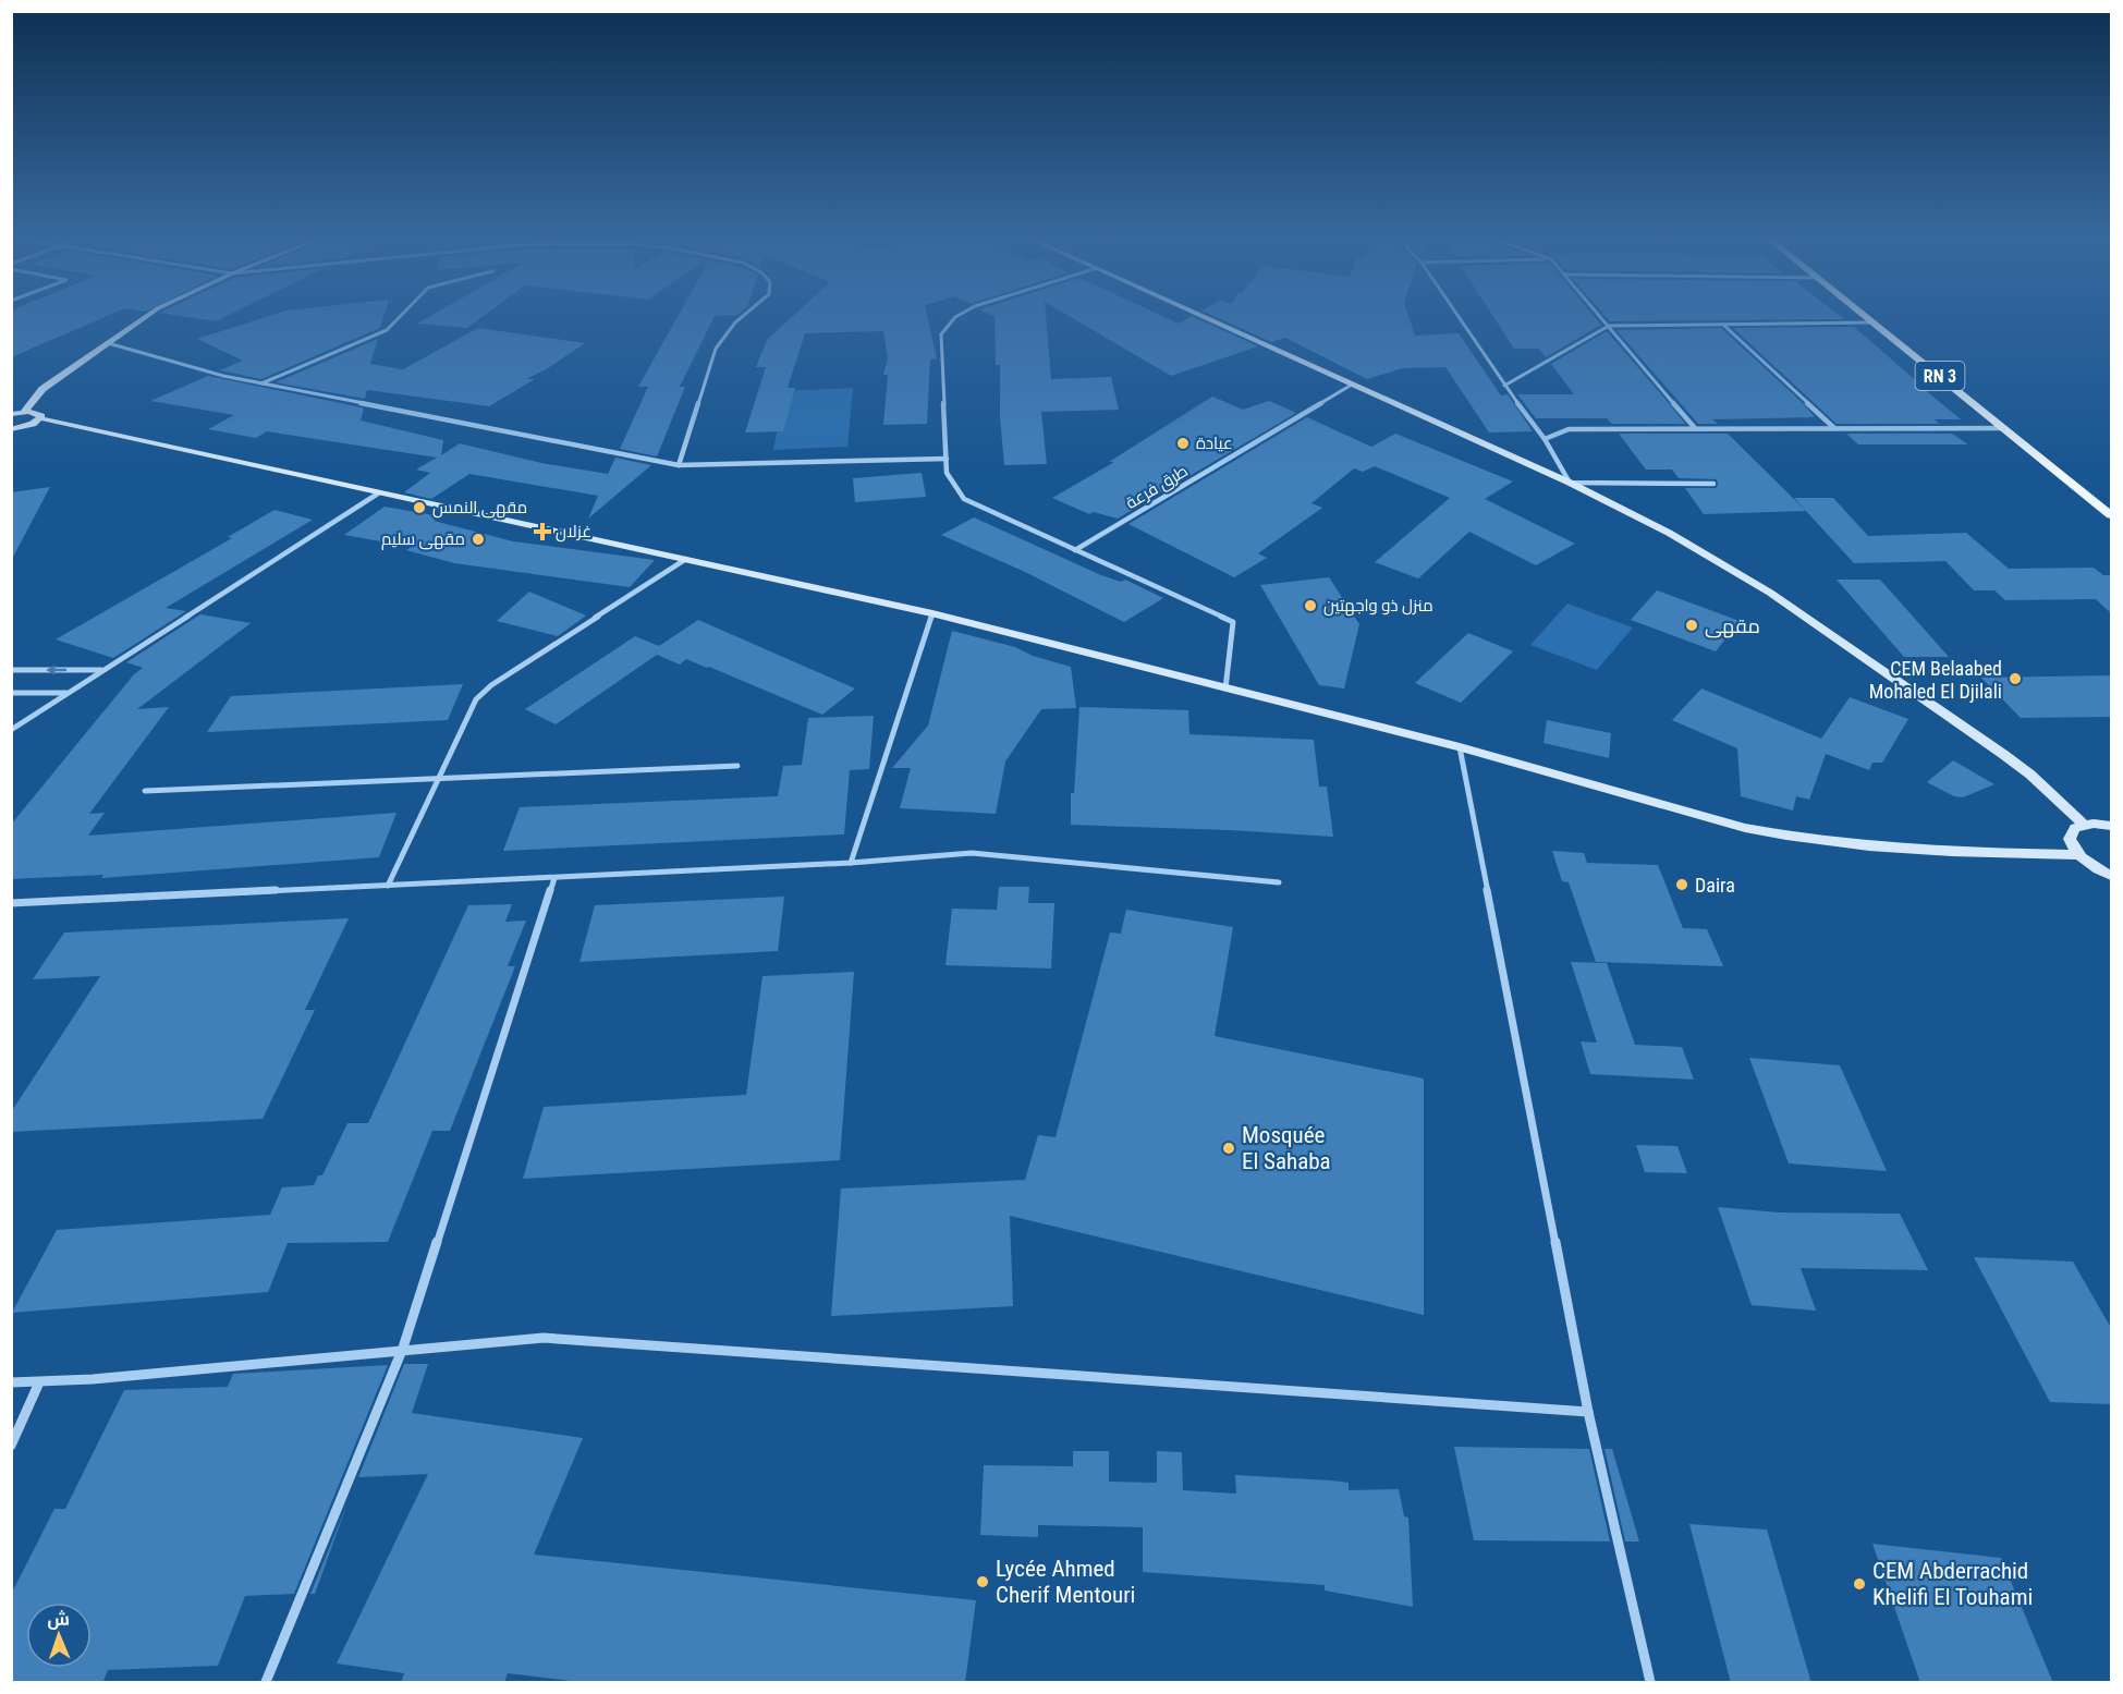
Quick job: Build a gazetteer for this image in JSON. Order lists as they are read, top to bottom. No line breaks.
{"streets":{"main road":["RN 3"],"street":["طرق فرعة"]},"places":{"other":["عيادة","مقهى النمس","مقهى سليم","منزل ذو واجهتين","مقهى","CEM Belaabed Mohaled El Djilali","Daira","Mosquée El Sahaba","Lycée Ahmed Cherif Mentouri","CEM Abderrachid Khelifi El Touhami"],"health":["غزلان"]},"north":"top"}
